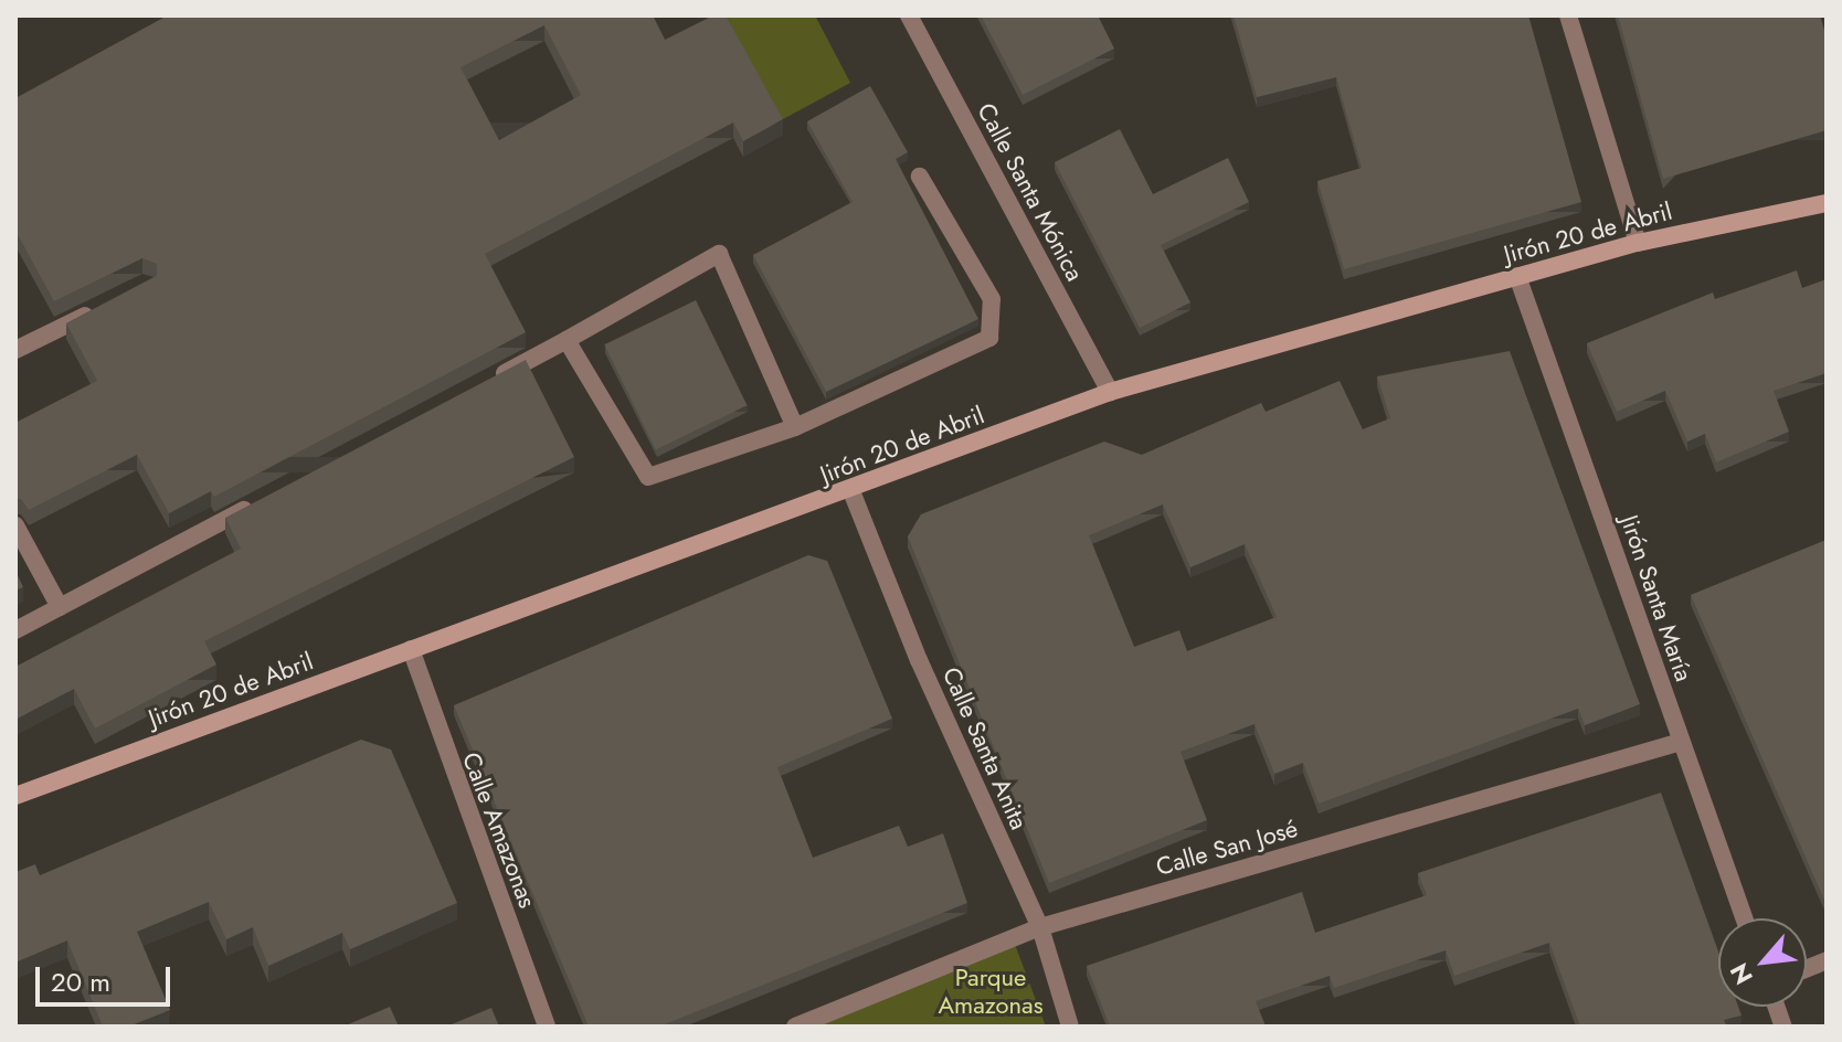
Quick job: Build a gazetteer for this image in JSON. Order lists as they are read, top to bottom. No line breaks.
{"streets":{"main road":["Jirón 20 de Abril"],"street":["Calle Santa Mónica","Jirón Santa María","Calle Santa Anita","Calle Amazonas","Calle San José"]},"crossings":[["Calle Santa Mónica","Jirón 20 de Abril"],["Jirón 20 de Abril","Jirón Santa María"],["Jirón 20 de Abril","Calle Santa Anita"],["Jirón 20 de Abril","Calle Amazonas"],["Jirón Santa María","Calle San José"],["Calle Santa Anita","Calle San José"]],"parks":["Parque Amazonas"],"scale_bar":"20 m","north":"bottom left"}
